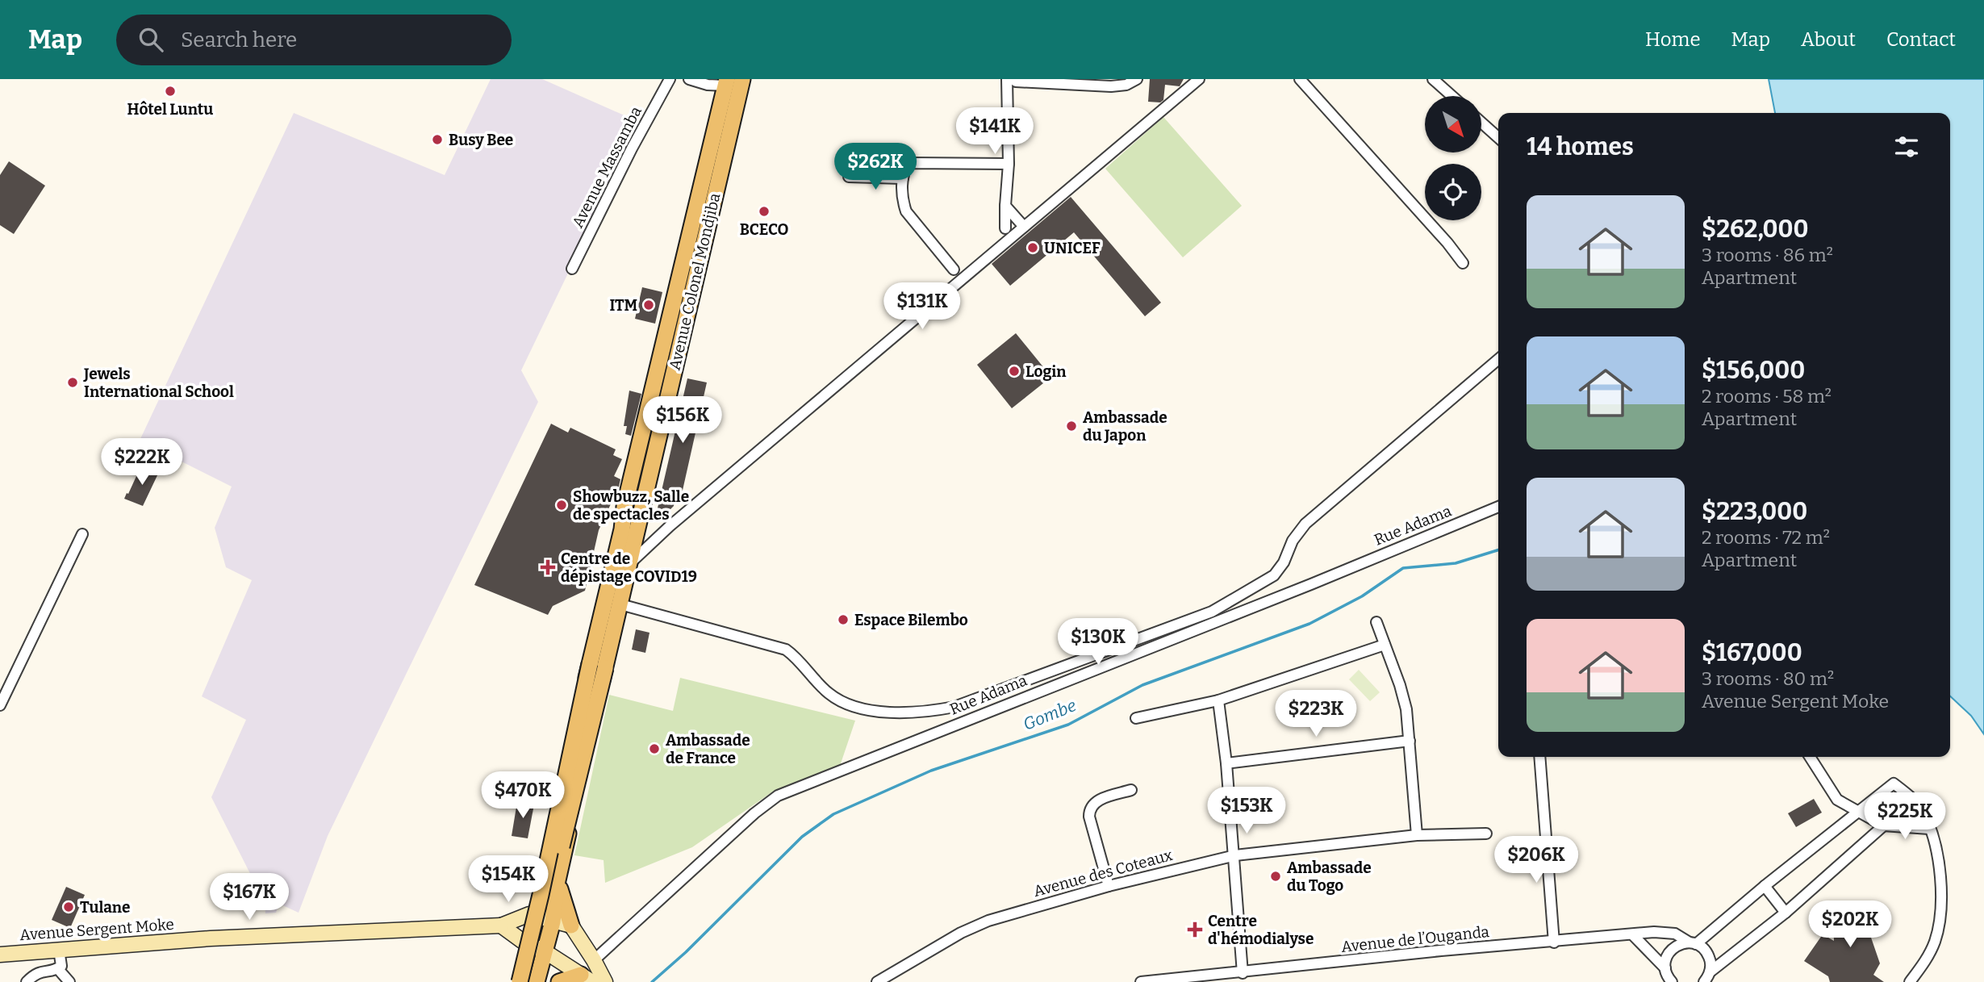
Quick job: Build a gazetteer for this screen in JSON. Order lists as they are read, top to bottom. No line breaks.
{"streets":{"main road":["Avenue Colonel Mondjiba","Avenue Sergent Moke"],"street":["Avenue Massamba","Rue Adama","Avenue des Coteaux","Avenue de l’Ouganda"]},"crossings":[["Avenue Colonel Mondjiba","Avenue Sergent Moke"]],"water":["Gombe"],"places":{"other":["Hôtel Luntu","Busy Bee","BCECO","UNICEF","ITM","Login","Jewels International School","Ambassade du Japon","Showbuzz, Salle de spectacles","Espace Bilembo","Ambassade de France","Ambassade du Togo","Tulane"],"health":["Centre de dépistage COVID19","Centre d'hémodialyse"]},"north":"bottom right","page":{"header":"Map","search":"Search here","nav":["Home","Map","About","Contact"],"price":["$141K","$262K","$131K","$156K","$222K","$130K","$223K","$470K","$153K","$225K","$206K","$154K","$167K","$202K"],"heading":"14 homes","list":[{"name":"$262,000","note":"3 rooms · 86 m² · Apartment"},{"name":"$156,000","note":"2 rooms · 58 m² · Apartment"},{"name":"$223,000","note":"2 rooms · 72 m² · Apartment"},{"name":"$167,000","note":"3 rooms · 80 m² · Avenue Sergent Moke"}]}}
